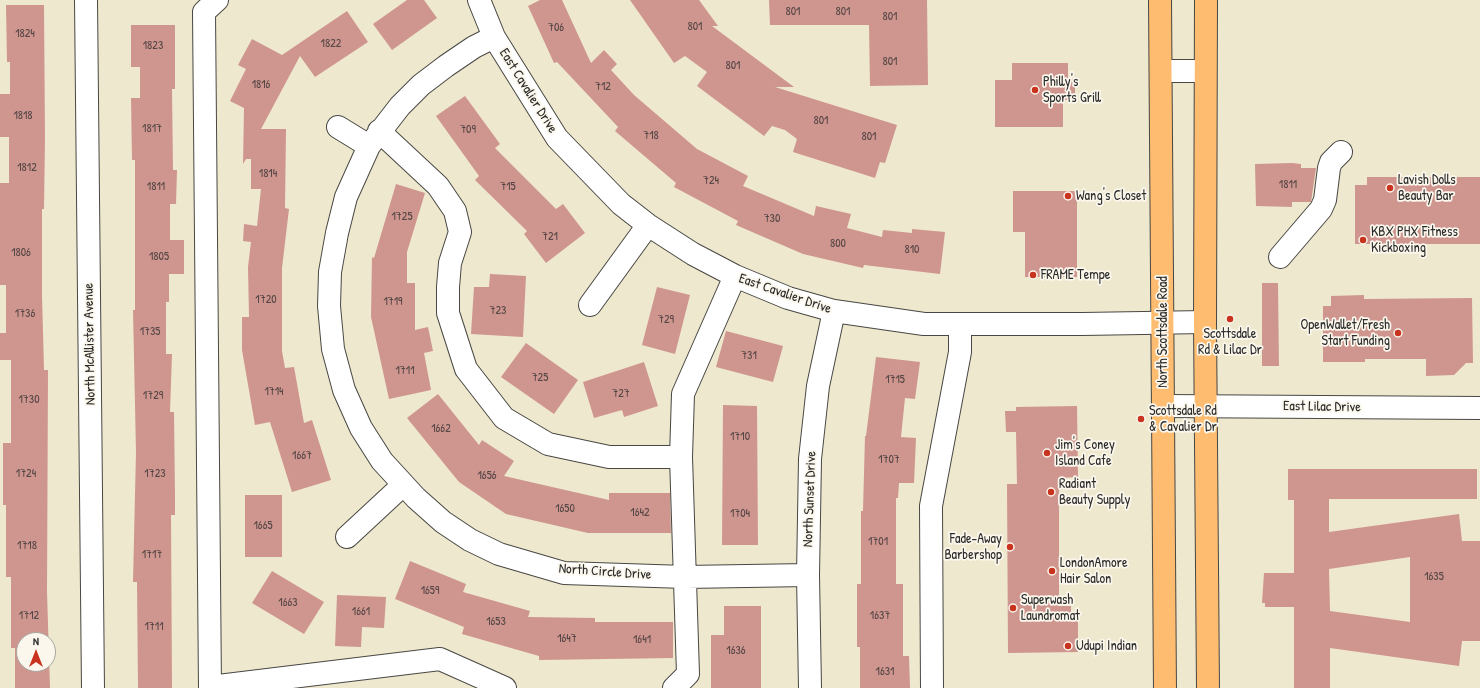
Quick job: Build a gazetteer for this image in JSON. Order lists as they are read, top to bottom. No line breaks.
{"streets":{"main road":["North Scottsdale Road"],"street":["East Cavalier Drive","North McAllister Avenue","East Lilac Drive","North Sunset Drive","North Circle Drive"]},"crossings":[["East Cavalier Drive","North Scottsdale Road"],["East Cavalier Drive","North Sunset Drive"],["East Cavalier Drive","North Circle Drive"],["North Scottsdale Road","East Lilac Drive"],["North Sunset Drive","North Circle Drive"]],"places":["Philly's Sports Grill","Lavish Dolls Beauty Bar","Wang's Closet","KBX PHX Fitness Kickboxing","FRAME Tempe","Scottsdale Rd & Lilac Dr","OpenWallet/Fresh Start Funding","Scottsdale Rd & Cavalier Dr","Jim's Coney Island Cafe","Radiant Beauty Supply","Fade-Away Barbershop","LondonAmore Hair Salon","Superwash Laundromat","Udupi Indian"],"house_numbers":["801","801","801","801","706","1824","1822","1823","801","801","1816","712","1818","801","1817","709","718","801","1812","1814","724","1811","1811","715","1725","730","721","800","810","1806","1805","1720","1719","723","1736","729","1735","731","1711","725","1715","1714","727","1729","1730","1662","1710","1667","1707","1724","1723","1656","1650","1642","1704","1665","1701","1718","1717","1635","1659","1663","1661","1712","1637","1653","1711","1647","1641","1636","1631"],"north":"top"}
